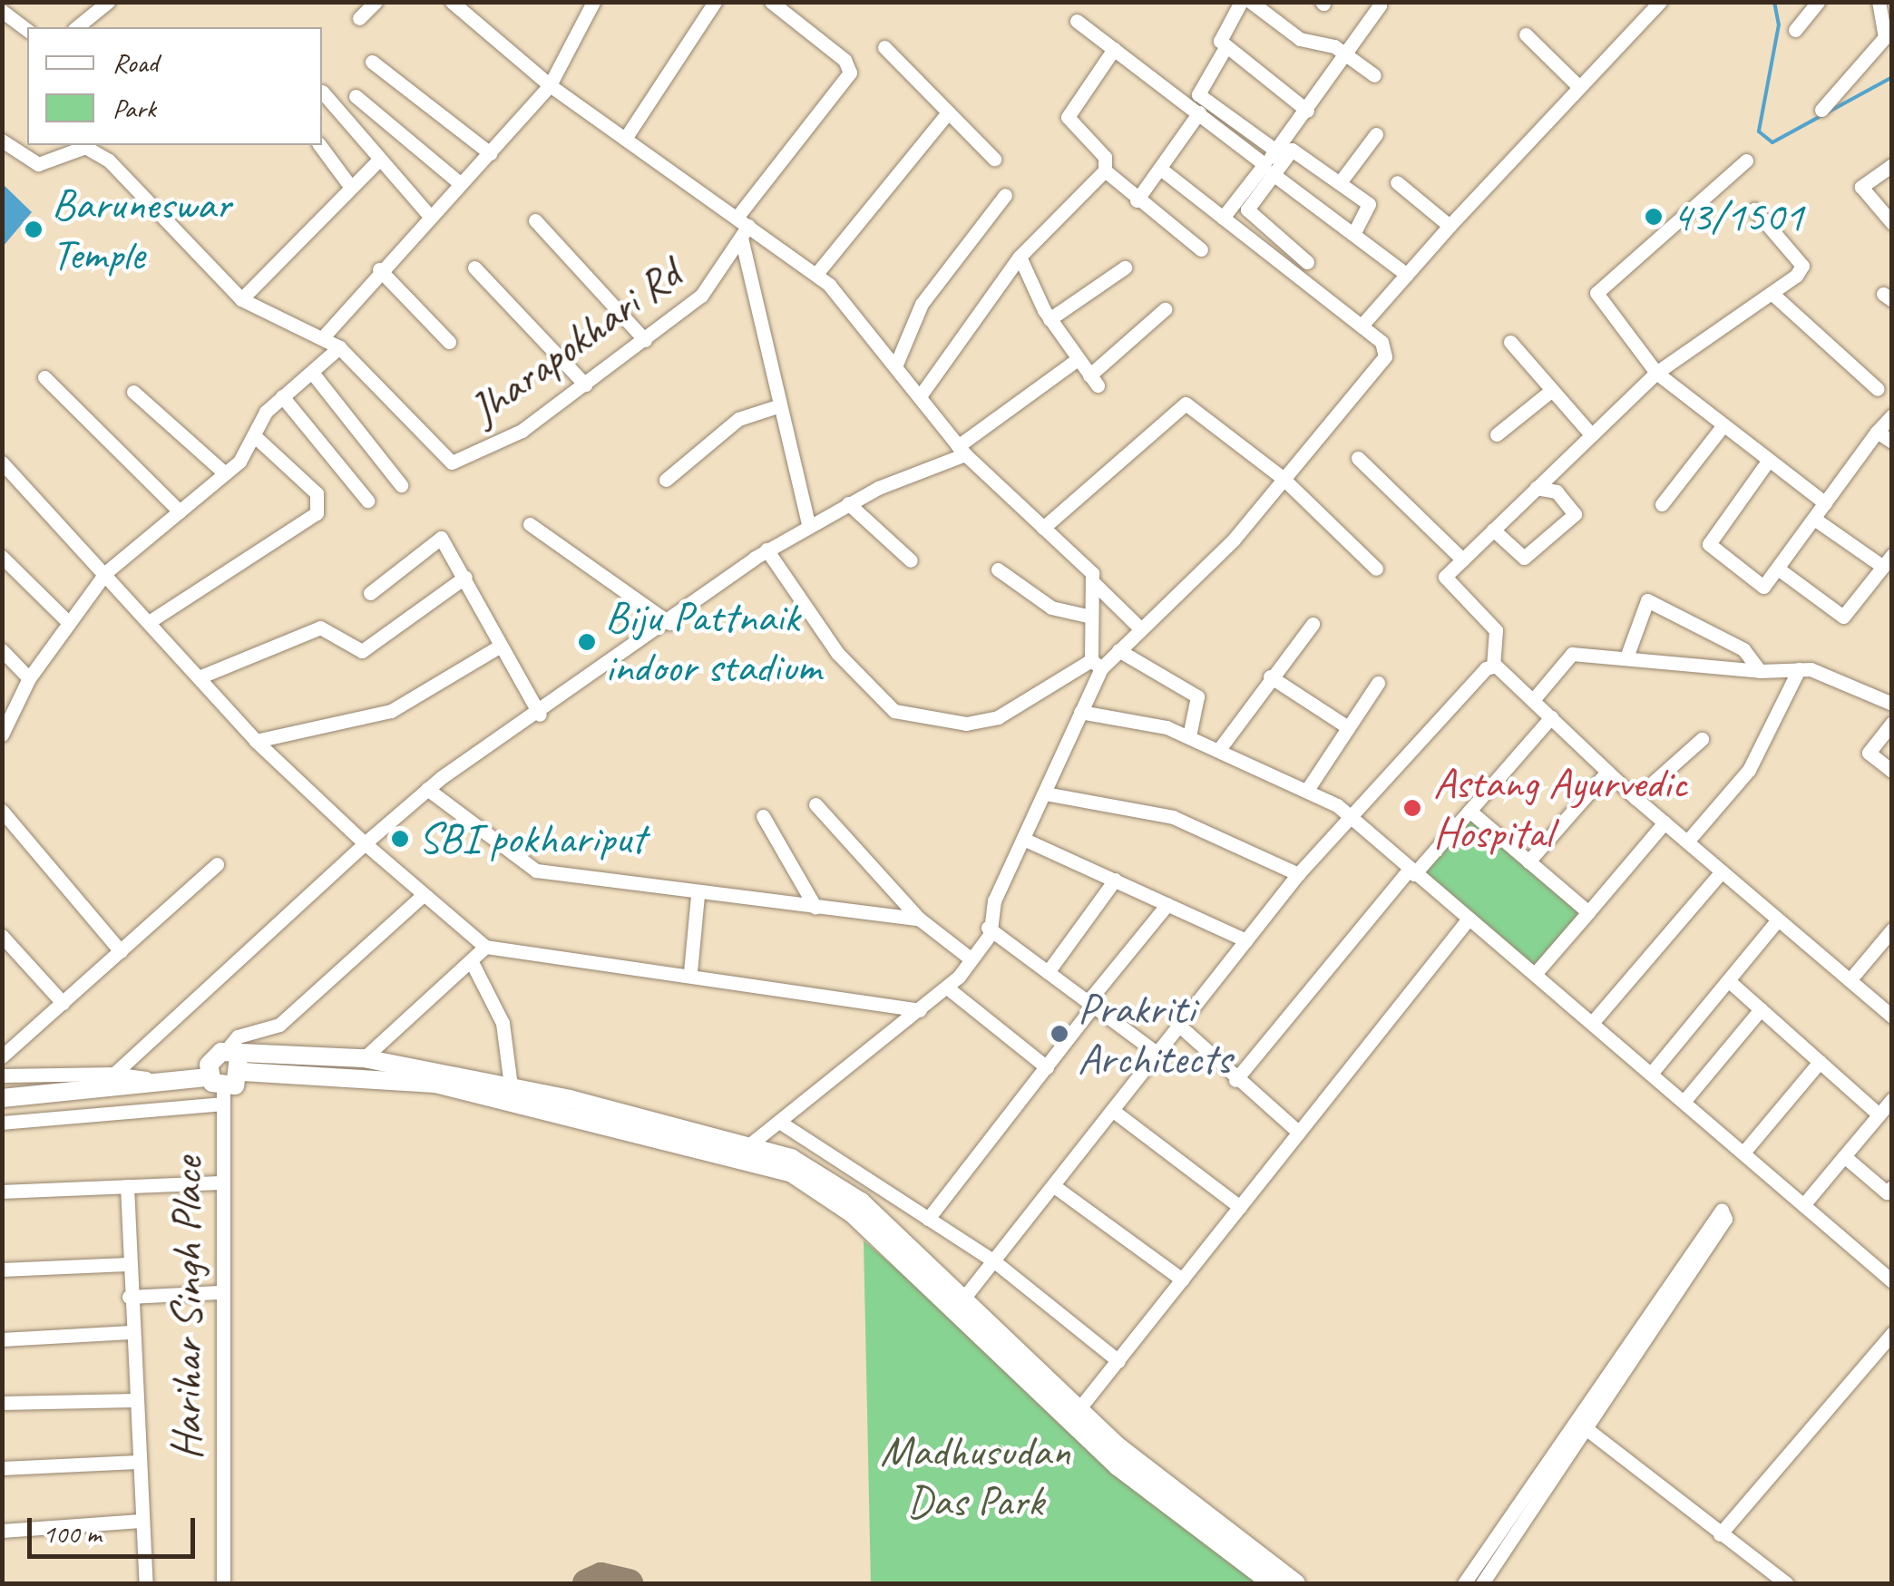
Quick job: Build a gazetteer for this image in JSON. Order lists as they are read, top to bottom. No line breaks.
{"streets":{"street":["Jharapokhari Rd","Harihar Singh Place"]},"parks":["Madhusudan Das Park"],"places":["43/1501","Baruneswar Temple","Biju Pattnaik indoor stadium","Astang Ayurvedic Hospital","SBI pokhariput","Prakriti Architects"],"legend":["Road","Park"],"scale_bar":"100 m"}
